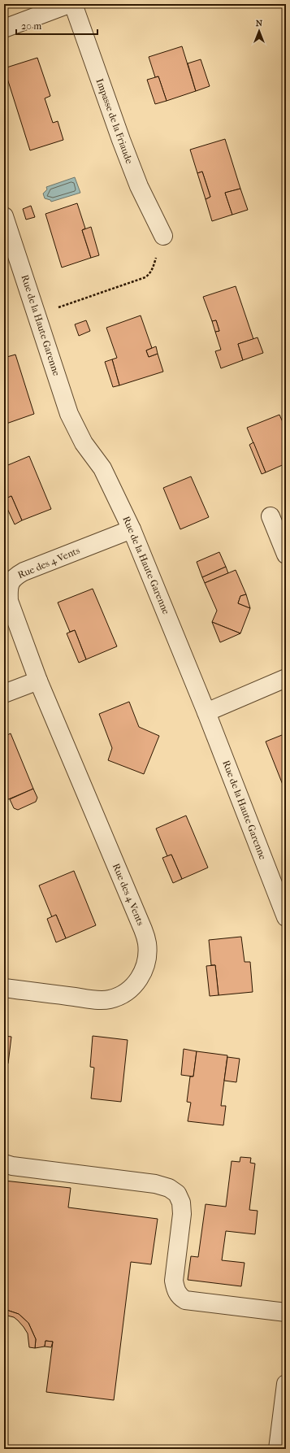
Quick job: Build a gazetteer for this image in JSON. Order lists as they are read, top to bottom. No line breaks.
{"streets":{"street":["Impasse de la Friaude","Rue de la Haute Garenne","Rue des 4 Vents"]},"crossings":[["Rue de la Haute Garenne","Rue des 4 Vents"]],"scale_bar":"20 m","north":"top"}
